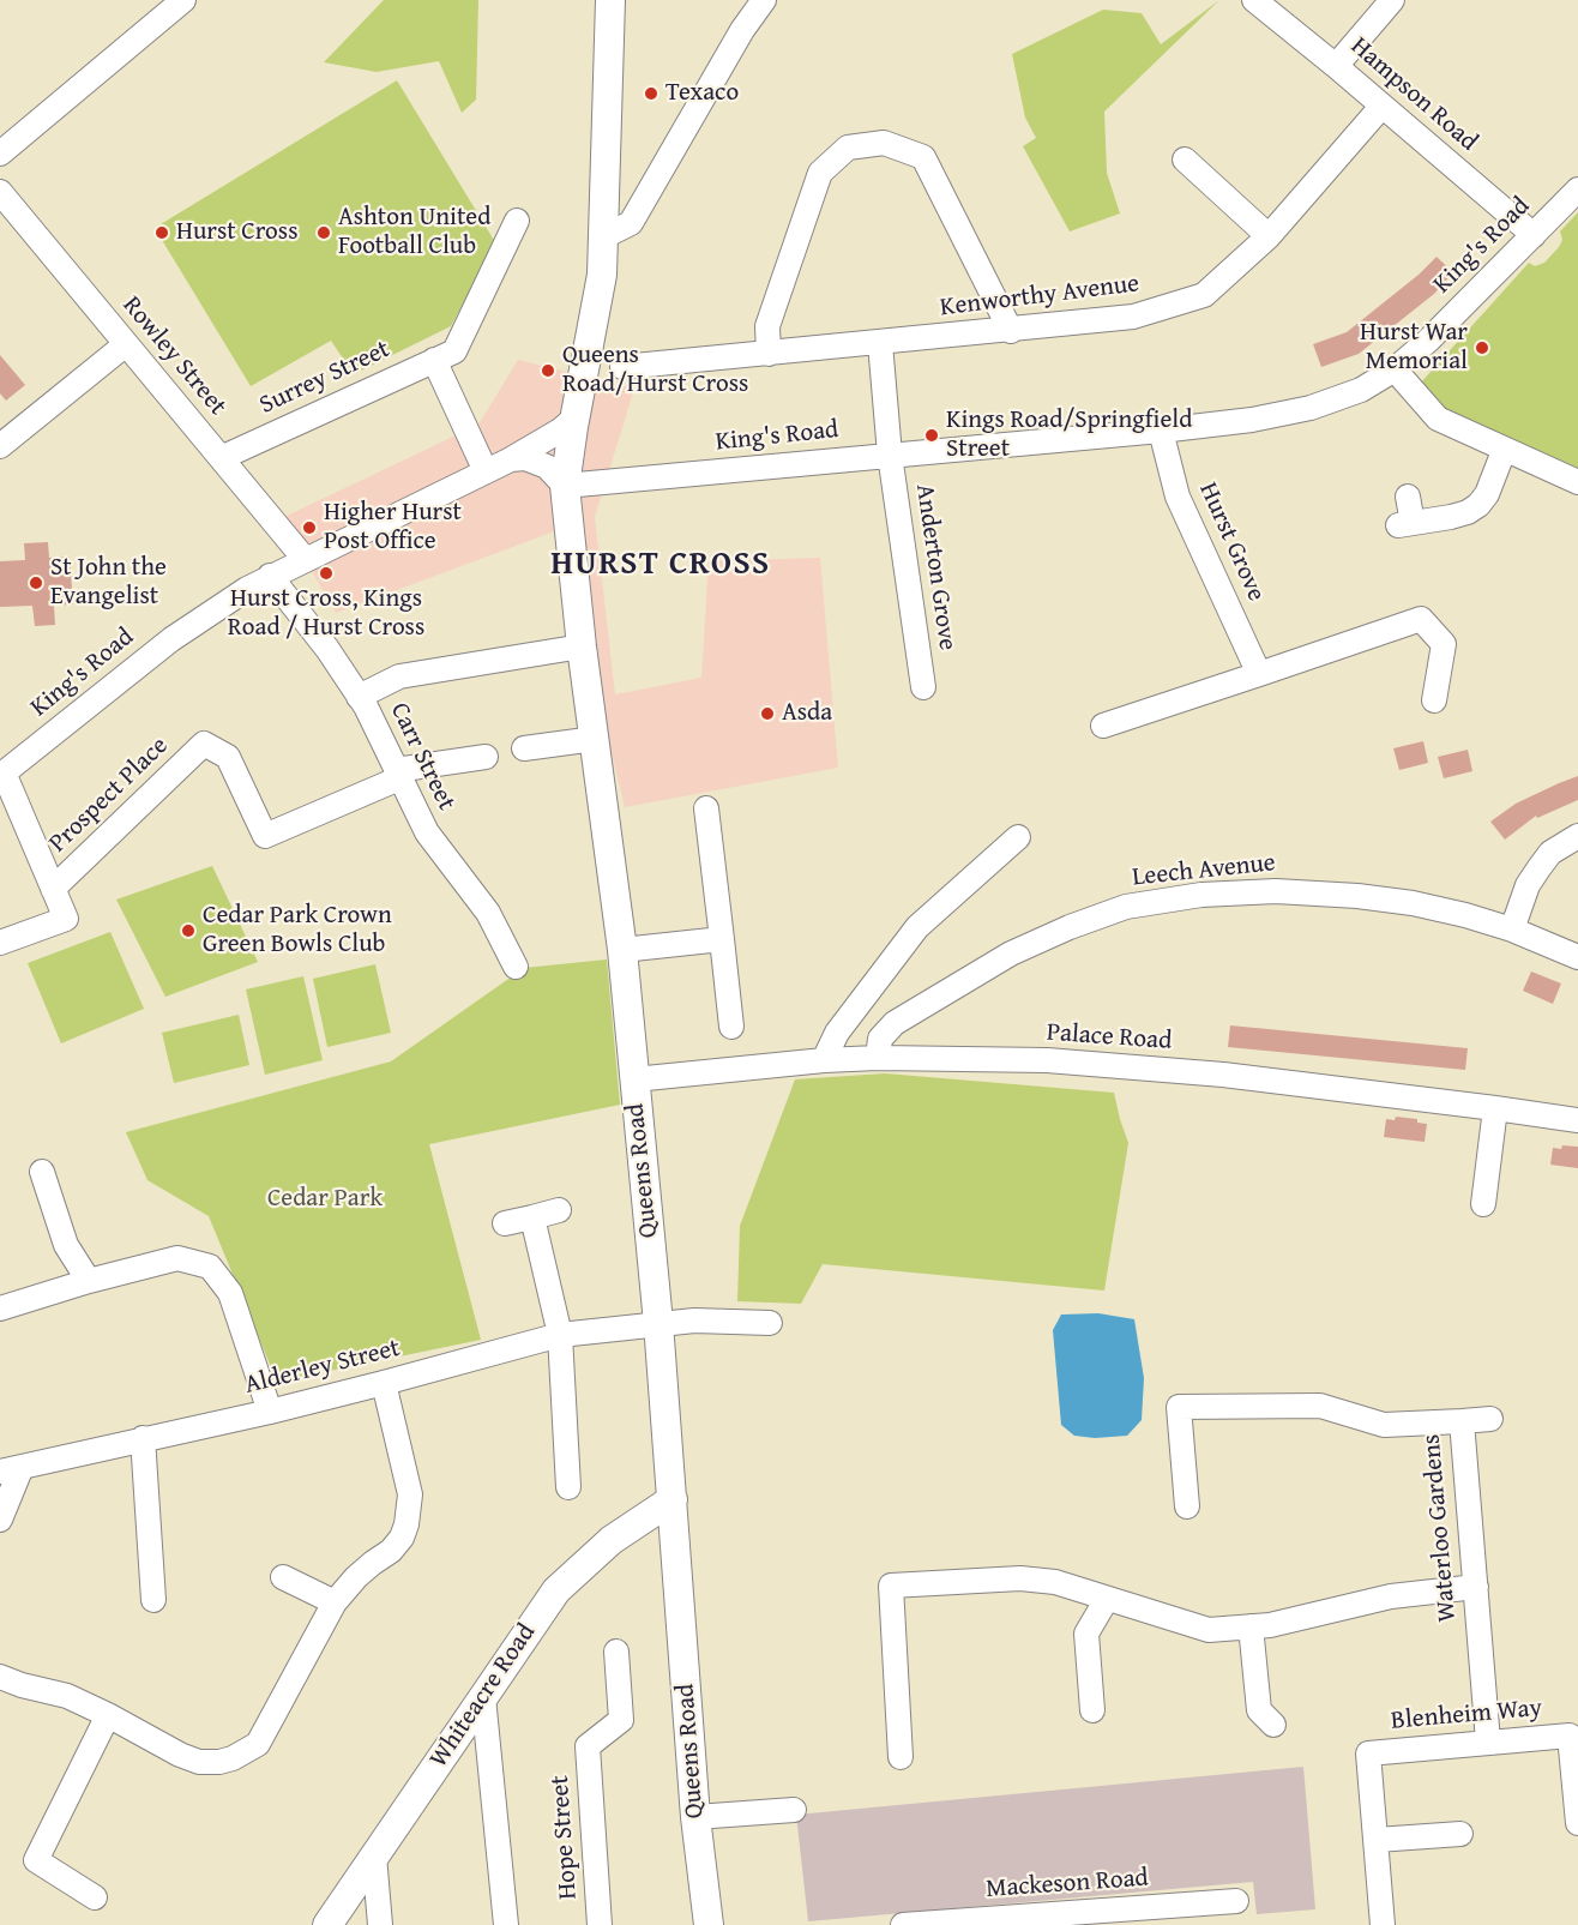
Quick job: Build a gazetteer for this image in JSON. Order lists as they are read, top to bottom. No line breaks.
{"streets":{"main road":["Queens Road","Whiteacre Road"],"street":["Hampson Road","King's Road","Kenworthy Avenue","Rowley Street","Surrey Street","Hurst Grove","Anderton Grove","Carr Street","Prospect Place","Leech Avenue","Palace Road","Alderley Street","Waterloo Gardens","Blenheim Way","Hope Street","Mackeson Road"]},"crossings":[["Hampson Road","King's Road"],["Hampson Road","Kenworthy Avenue"],["King's Road","Rowley Street"],["King's Road","Hurst Grove"],["King's Road","Anderton Grove"],["King's Road","Carr Street"],["King's Road","Queens Road"],["Kenworthy Avenue","Anderton Grove"],["Rowley Street","Surrey Street"],["Carr Street","Prospect Place"],["Leech Avenue","Palace Road"],["Palace Road","Queens Road"],["Queens Road","Alderley Street"],["Queens Road","Whiteacre Road"],["Waterloo Gardens","Blenheim Way"]],"districts":["HURST CROSS"],"parks":["Cedar Park"],"places":["Texaco","Hurst Cross","Ashton United Football Club","Hurst War Memorial","Queens Road/Hurst Cross","Kings Road/Springfield Street","Higher Hurst Post Office","Hurst Cross, Kings Road / Hurst Cross","St John the Evangelist","Asda","Cedar Park Crown Green Bowls Club"]}
